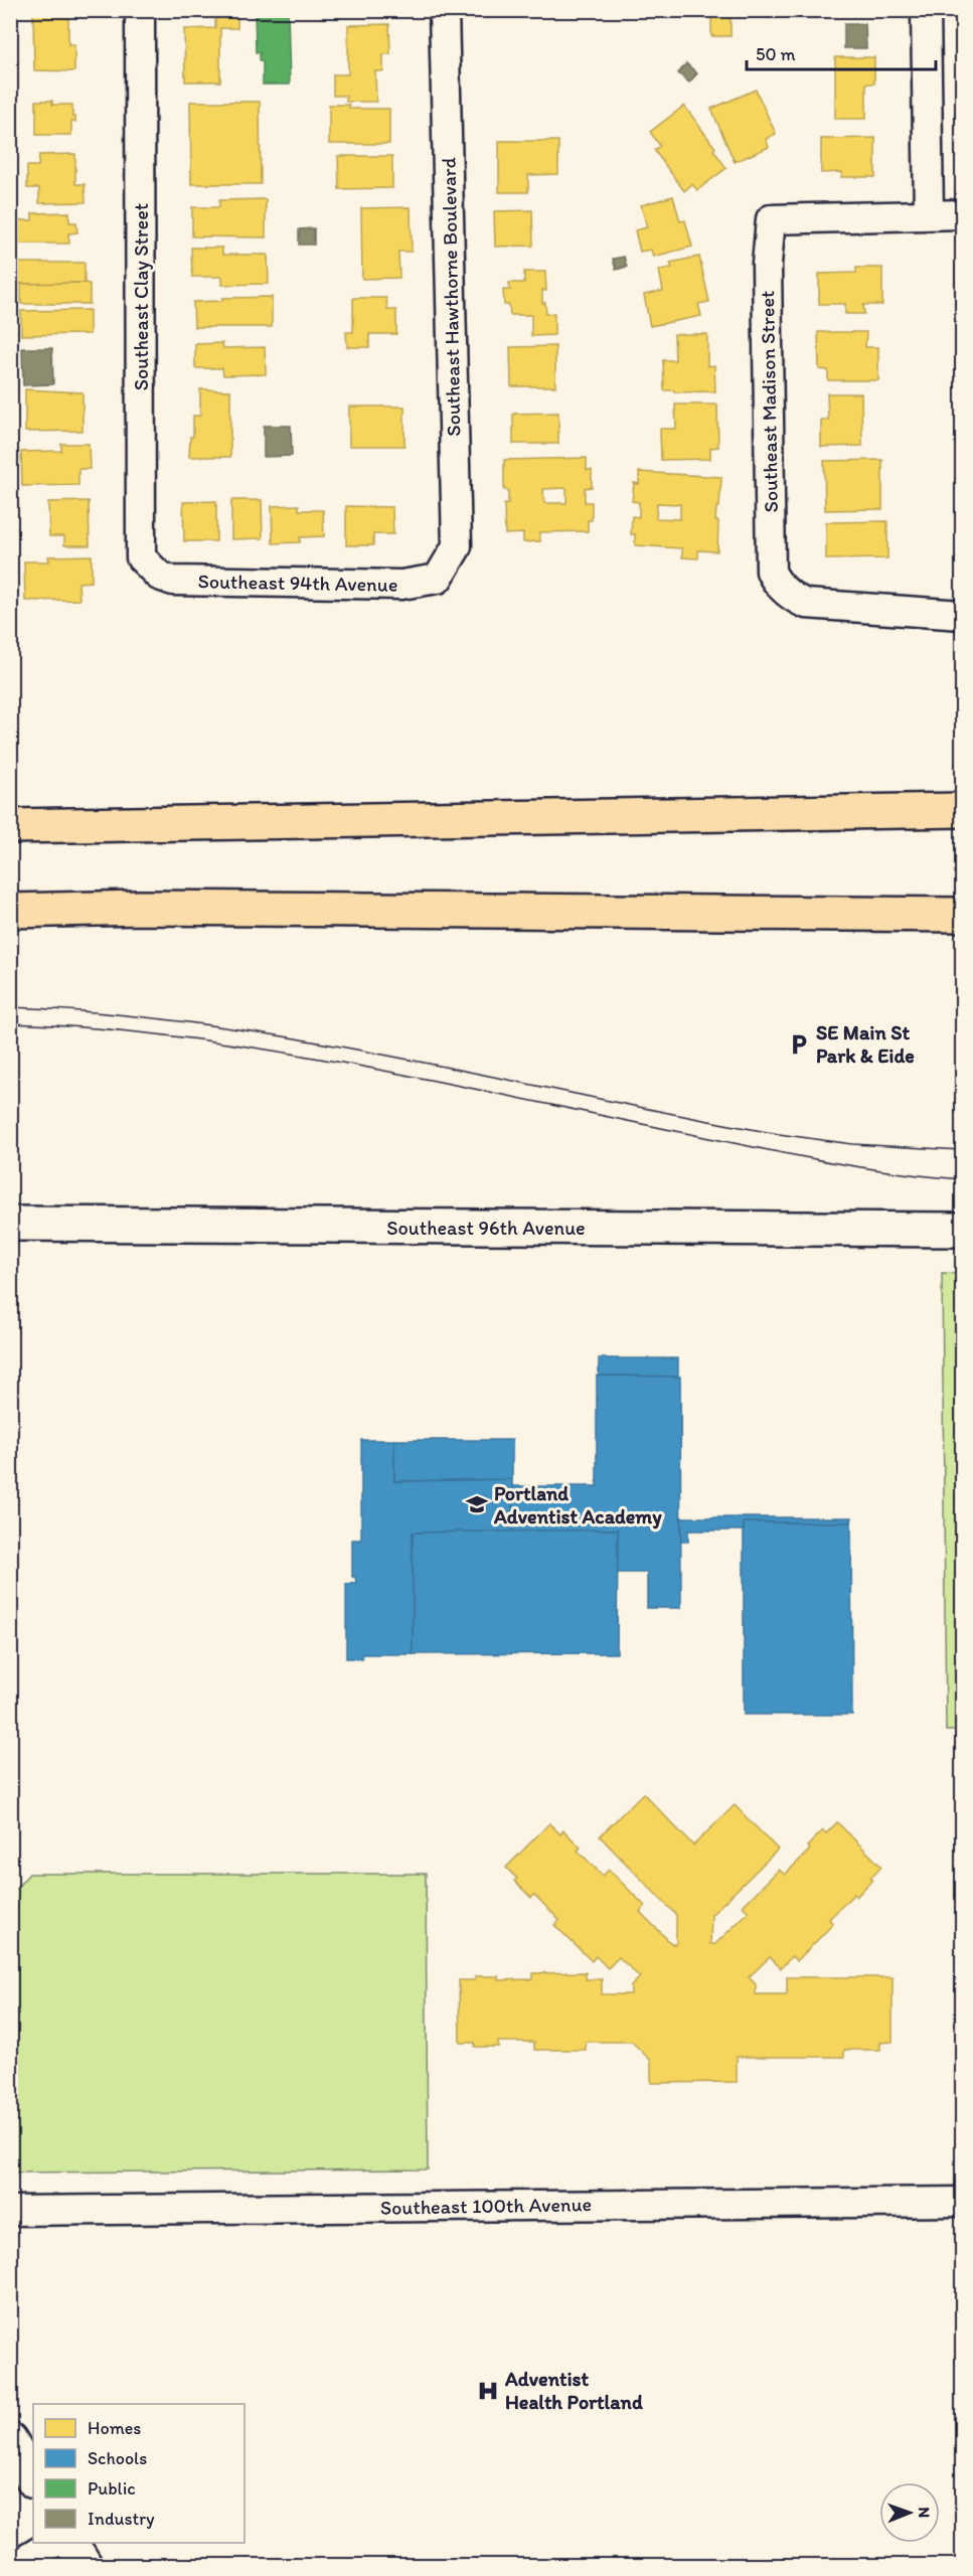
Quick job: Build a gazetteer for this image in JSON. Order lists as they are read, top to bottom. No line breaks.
{"streets":{"street":["Southeast Clay Street","Southeast Hawthorne Boulevard","Southeast Madison Street","Southeast 94th Avenue","Southeast 96th Avenue","Southeast 100th Avenue"]},"crossings":[["Southeast Clay Street","Southeast 94th Avenue"],["Southeast Hawthorne Boulevard","Southeast 94th Avenue"]],"places":{"parking":["SE Main St Park & Eide"],"school or university":["Portland Adventist Academy"],"hospital":["Adventist Health Portland"]},"legend":["Homes","Schools","Public","Industry"],"scale_bar":"50 m","north":"right"}
